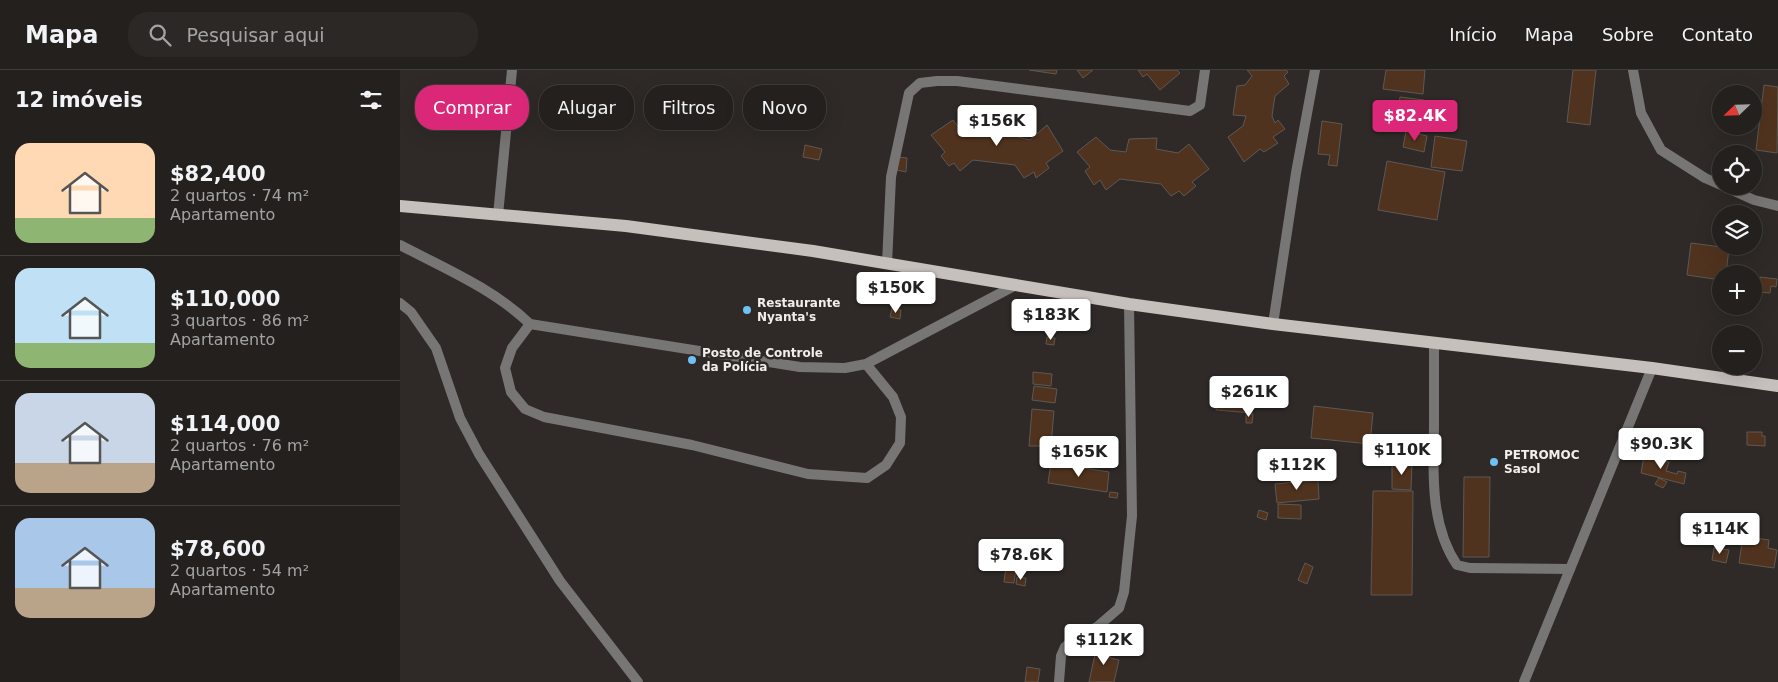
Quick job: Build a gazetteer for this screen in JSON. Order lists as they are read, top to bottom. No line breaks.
{"places":["Restaurante Nyanta's","Posto de Controle da Polícia","PETROMOC Sasol"],"north":"bottom left","page":{"header":"Mapa","search":"Pesquisar aqui","nav":["Início","Mapa","Sobre","Contato"],"heading":"12 imóveis","map_buttons":["+","−"],"chip":["Comprar","Alugar","Filtros","Novo"],"price":["$82.4K","$156K","$150K","$183K","$261K","$90.3K","$110K","$165K","$112K","$114K","$78.6K","$112K"],"list":[{"name":"$82,400","note":"2 quartos · 74 m² · Apartamento"},{"name":"$110,000","note":"3 quartos · 86 m² · Apartamento"},{"name":"$114,000","note":"2 quartos · 76 m² · Apartamento"},{"name":"$78,600","note":"2 quartos · 54 m² · Apartamento"}]}}
